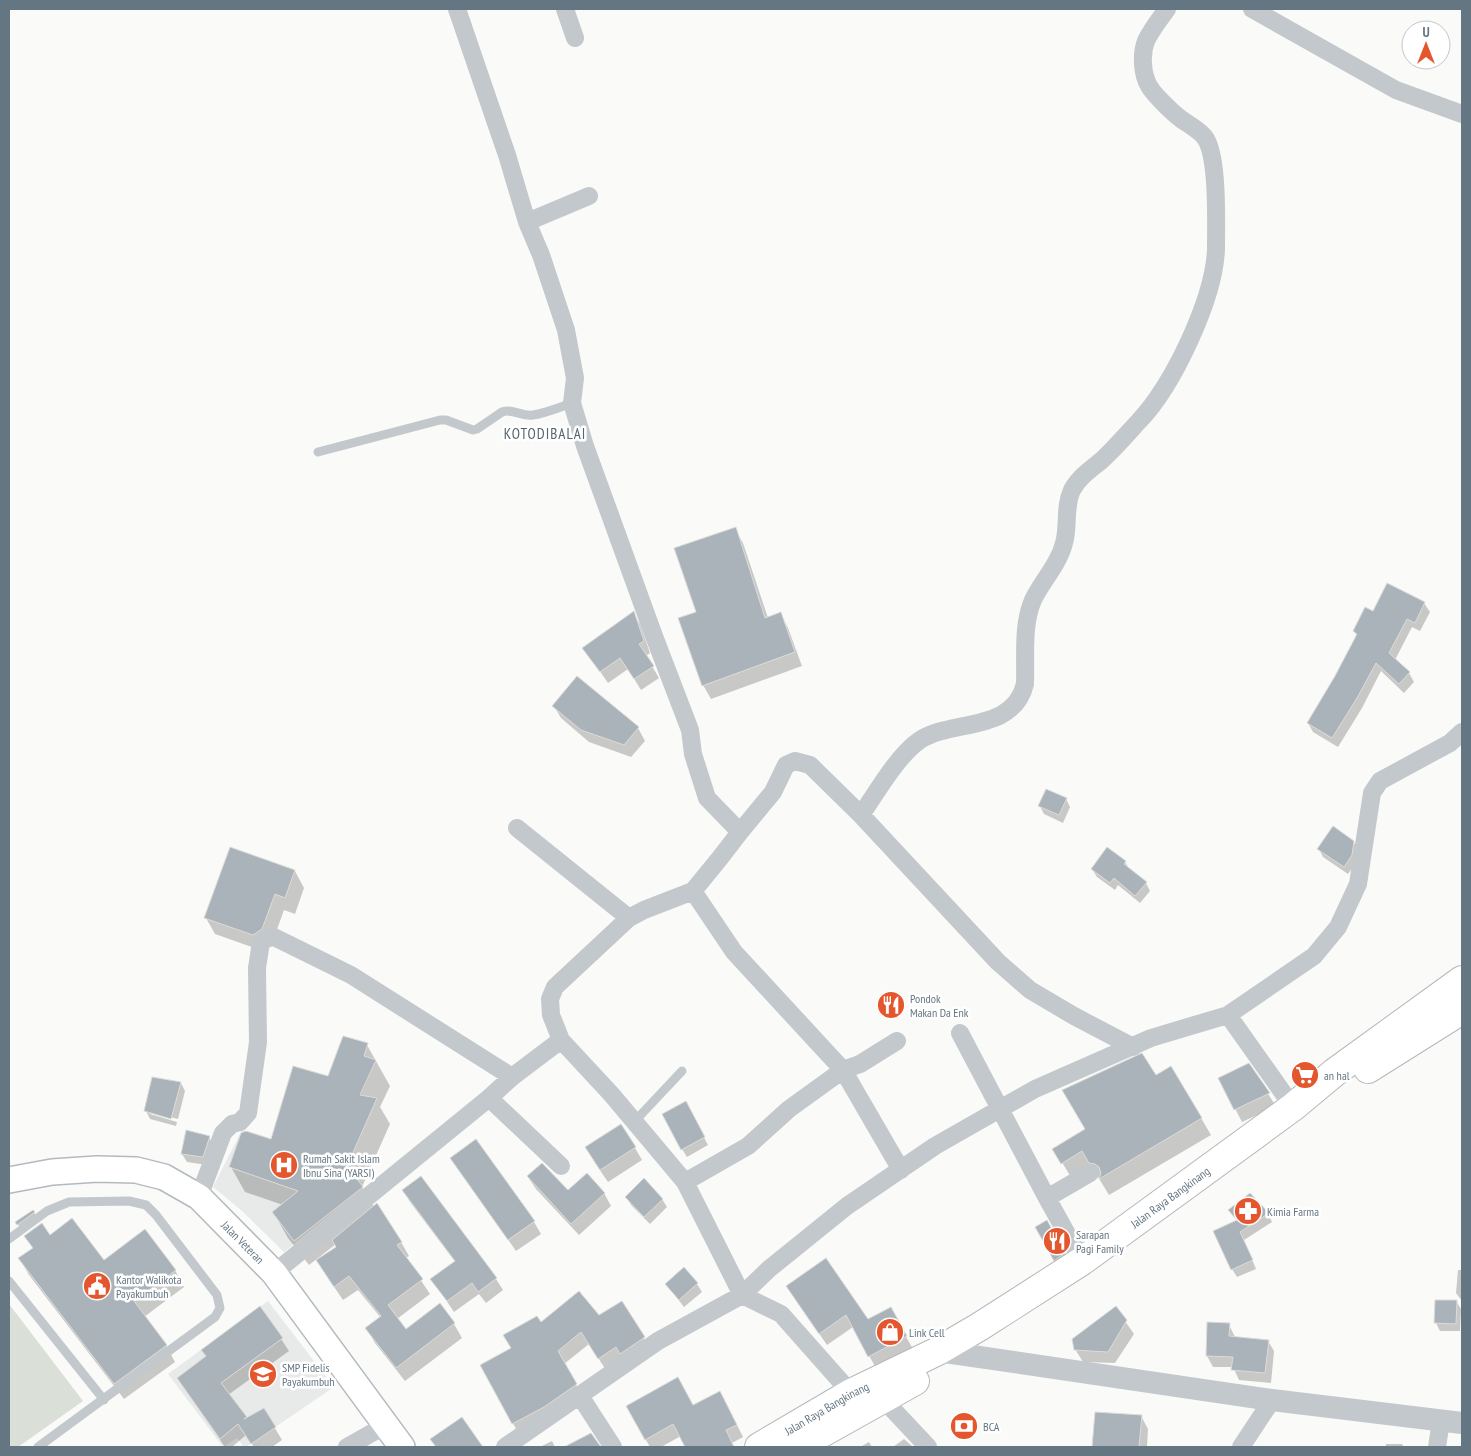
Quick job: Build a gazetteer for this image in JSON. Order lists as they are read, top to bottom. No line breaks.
{"streets":{"highway":["Jalan Raya Bangkinang"],"main road":["Jalan Veteran"]},"districts":["KOTODIBALAI"],"places":{"restaurant":["Pondok Makan Da Enk","Sarapan Pagi Family"],"supermarket":["an hal"],"hospital":["Rumah Sakit Islam Ibnu Sina (YARSI)"],"pharmacy":["Kimia Farma"],"public building":["Kantor Walikota Payakumbuh"],"shop":["Link Cell"],"school or university":["SMP Fidelis Payakumbuh"],"bank":["BCA"]},"north":"top"}
